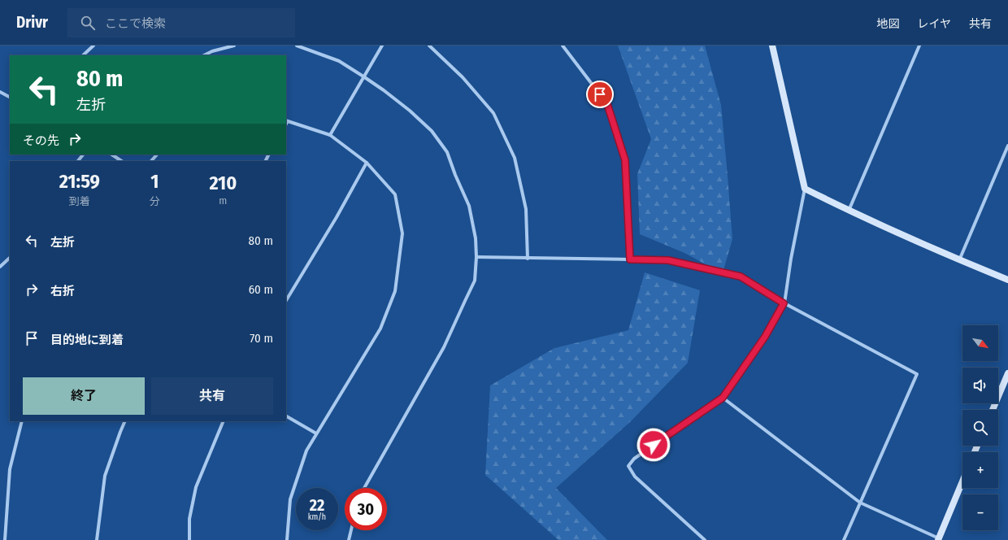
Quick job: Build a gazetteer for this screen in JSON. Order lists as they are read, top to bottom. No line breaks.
{"north":"bottom right","page":{"header":"Drivr","search":"ここで検索","nav":["地図","レイヤ","共有"],"turn":["80 m","左折"],"then":"その先","eta":["21:59","到着","1","分","210","m"],"list":[{"name":"左折","value":"80 m"},{"name":"右折","value":"60 m"},{"name":"目的地に到着","value":"70 m"}],"map_buttons":["+","−"],"buttons":["終了","共有"],"speed":"22 km/h","limit":"30"}}
